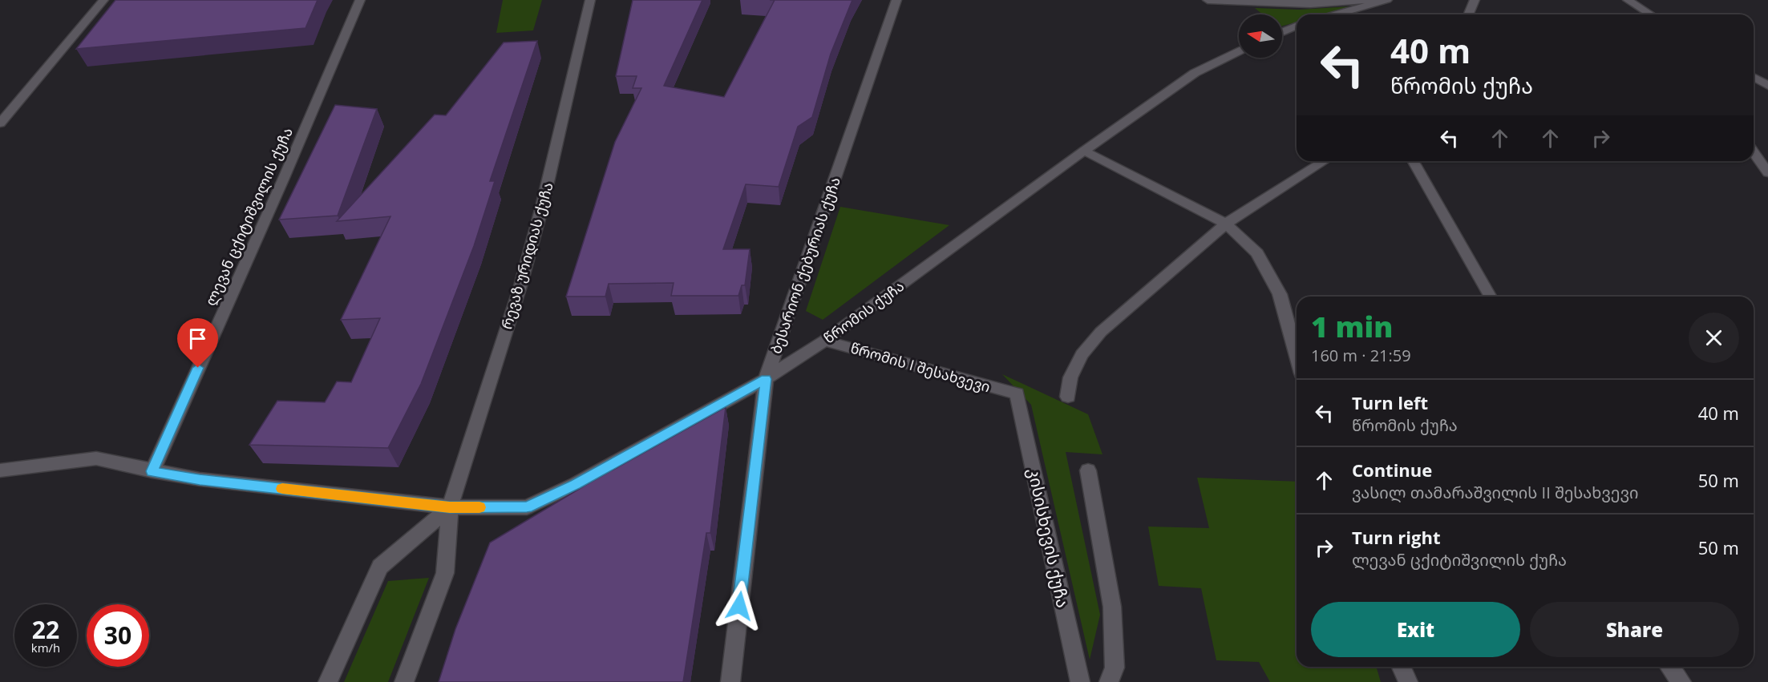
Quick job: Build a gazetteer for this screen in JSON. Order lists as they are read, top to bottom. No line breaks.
{"streets":{"street":["ლევან ცქიტიშვილის ქუჩა","რევაზ ურიდიას ქუჩა","ბესარიონ ქებურიას ქუჩა","წრომის ქუჩა","წრომის I შესახვევი","კისისხევის ქუჩა"]},"crossings":[["ლევან ცქიტიშვილის ქუჩა","წრომის ქუჩა"],["რევაზ ურიდიას ქუჩა","წრომის ქუჩა"],["ბესარიონ ქებურიას ქუჩა","წრომის ქუჩა"],["წრომის ქუჩა","წრომის I შესახვევი"],["წრომის I შესახვევი","კისისხევის ქუჩა"]],"north":"left","page":{"turn":["40 m","წრომის ქუჩა"],"heading":["1 min","160 m · 21:59"],"list":[{"name":"Turn left","note":"წრომის ქუჩა","value":"40 m"},{"name":"Continue","note":"ვასილ თამარაშვილის II შესახვევი","value":"50 m"},{"name":"Turn right","note":"ლევან ცქიტიშვილის ქუჩა","value":"50 m"}],"buttons":["Exit","Share"],"speed":"22 km/h","limit":"30"}}
